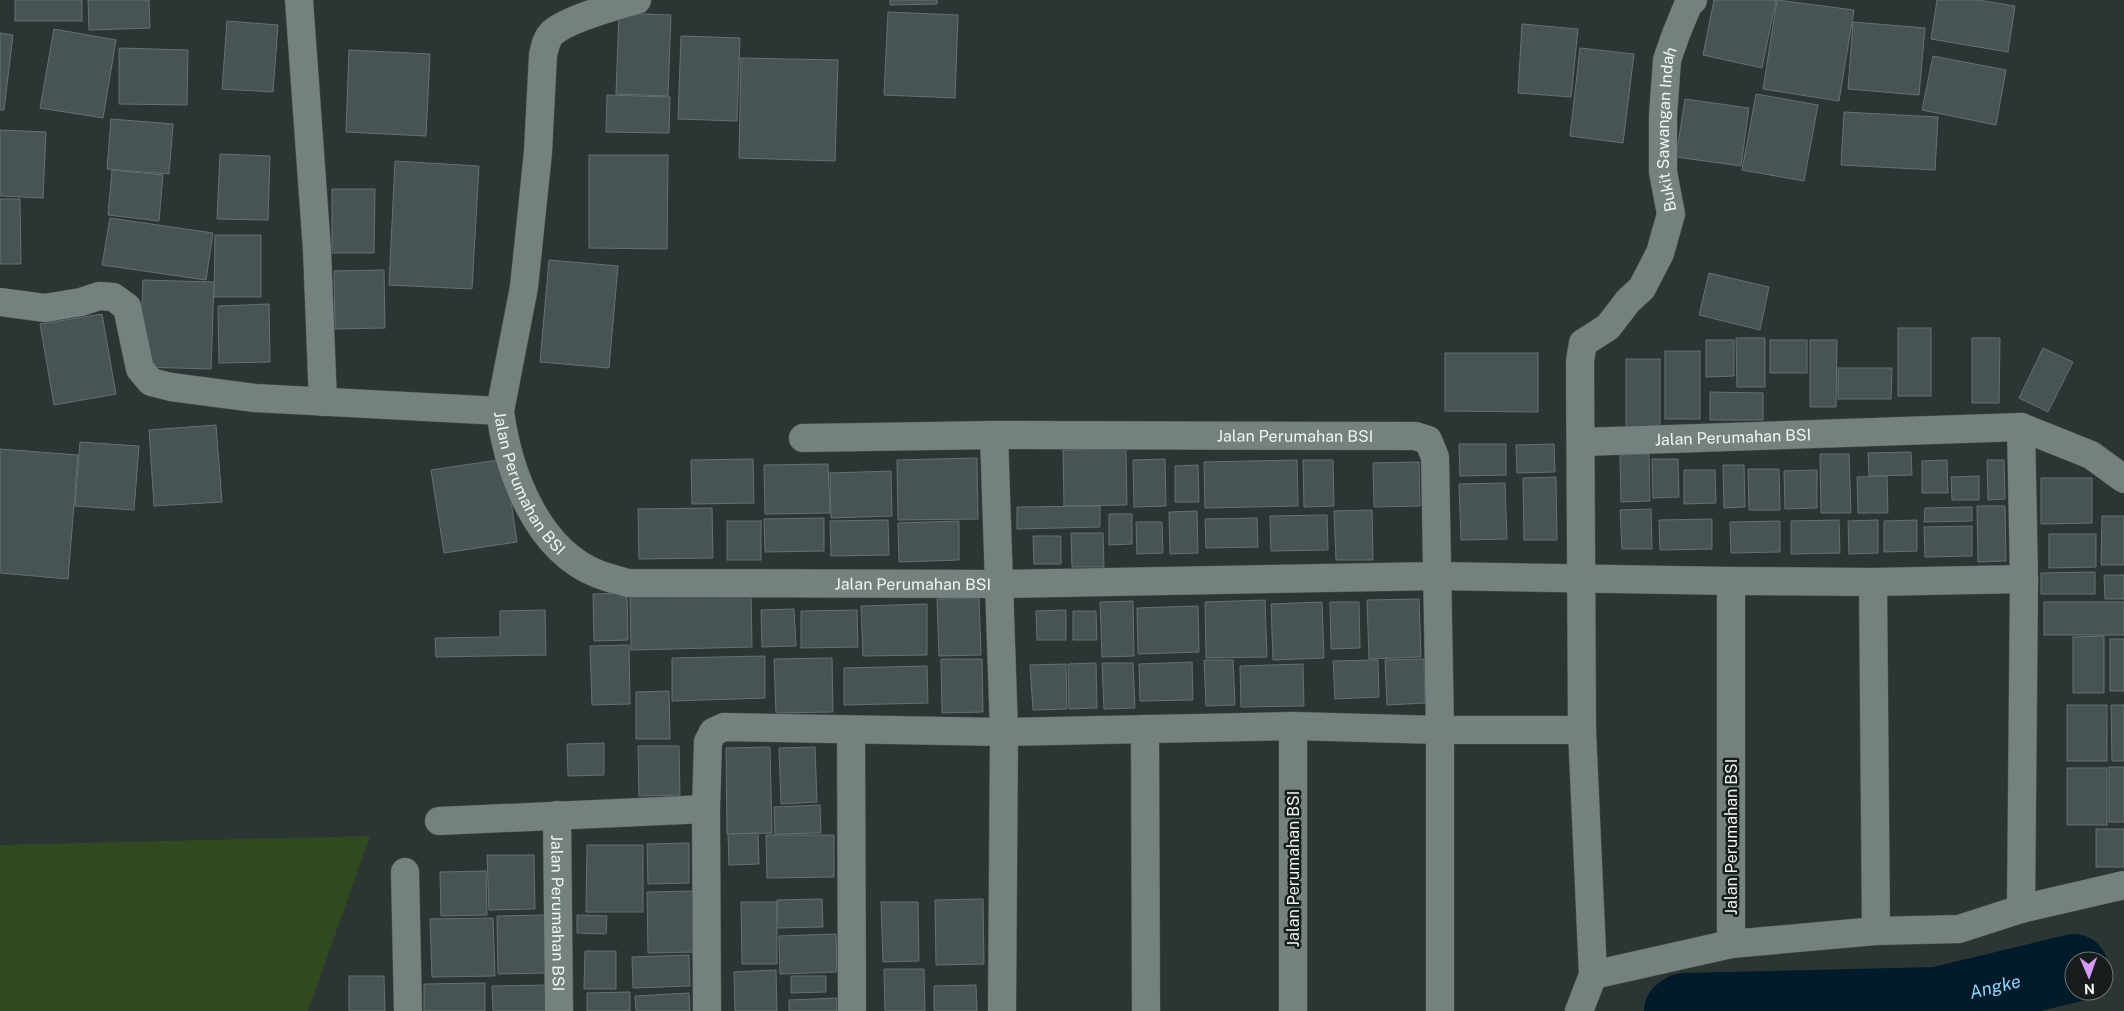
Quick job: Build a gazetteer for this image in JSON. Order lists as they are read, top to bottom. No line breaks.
{"streets":{"street":["Bukit Sawangan Indah","Jalan Perumahan BSI"]},"crossings":[["Bukit Sawangan Indah","Jalan Perumahan BSI"]],"water":["Angke"],"north":"bottom"}
